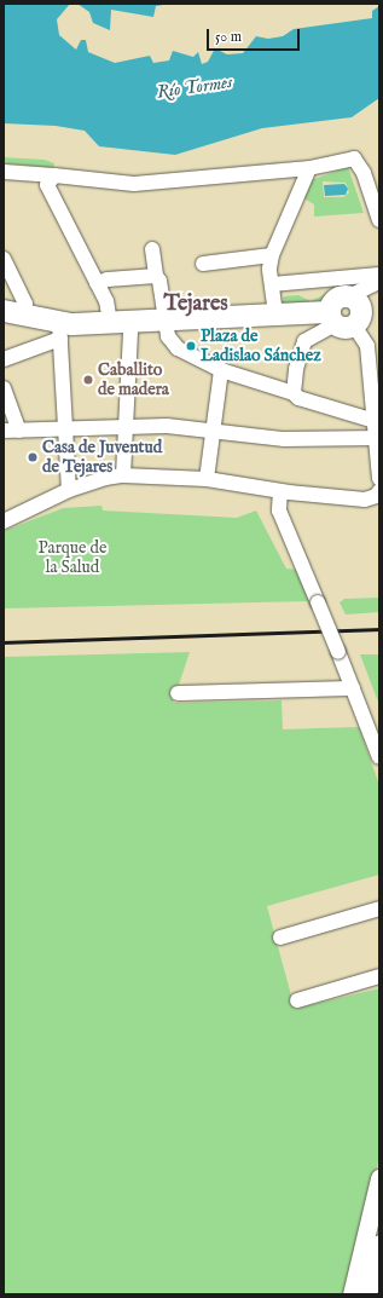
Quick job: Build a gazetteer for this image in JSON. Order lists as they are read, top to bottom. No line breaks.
{"districts":["Tejares"],"water":["Río Tormes"],"parks":["Parque de la Salud"],"places":["Plaza de Ladislao Sánchez","Caballito de madera","Casa de Juventud de Tejares"],"scale_bar":"50 m"}
